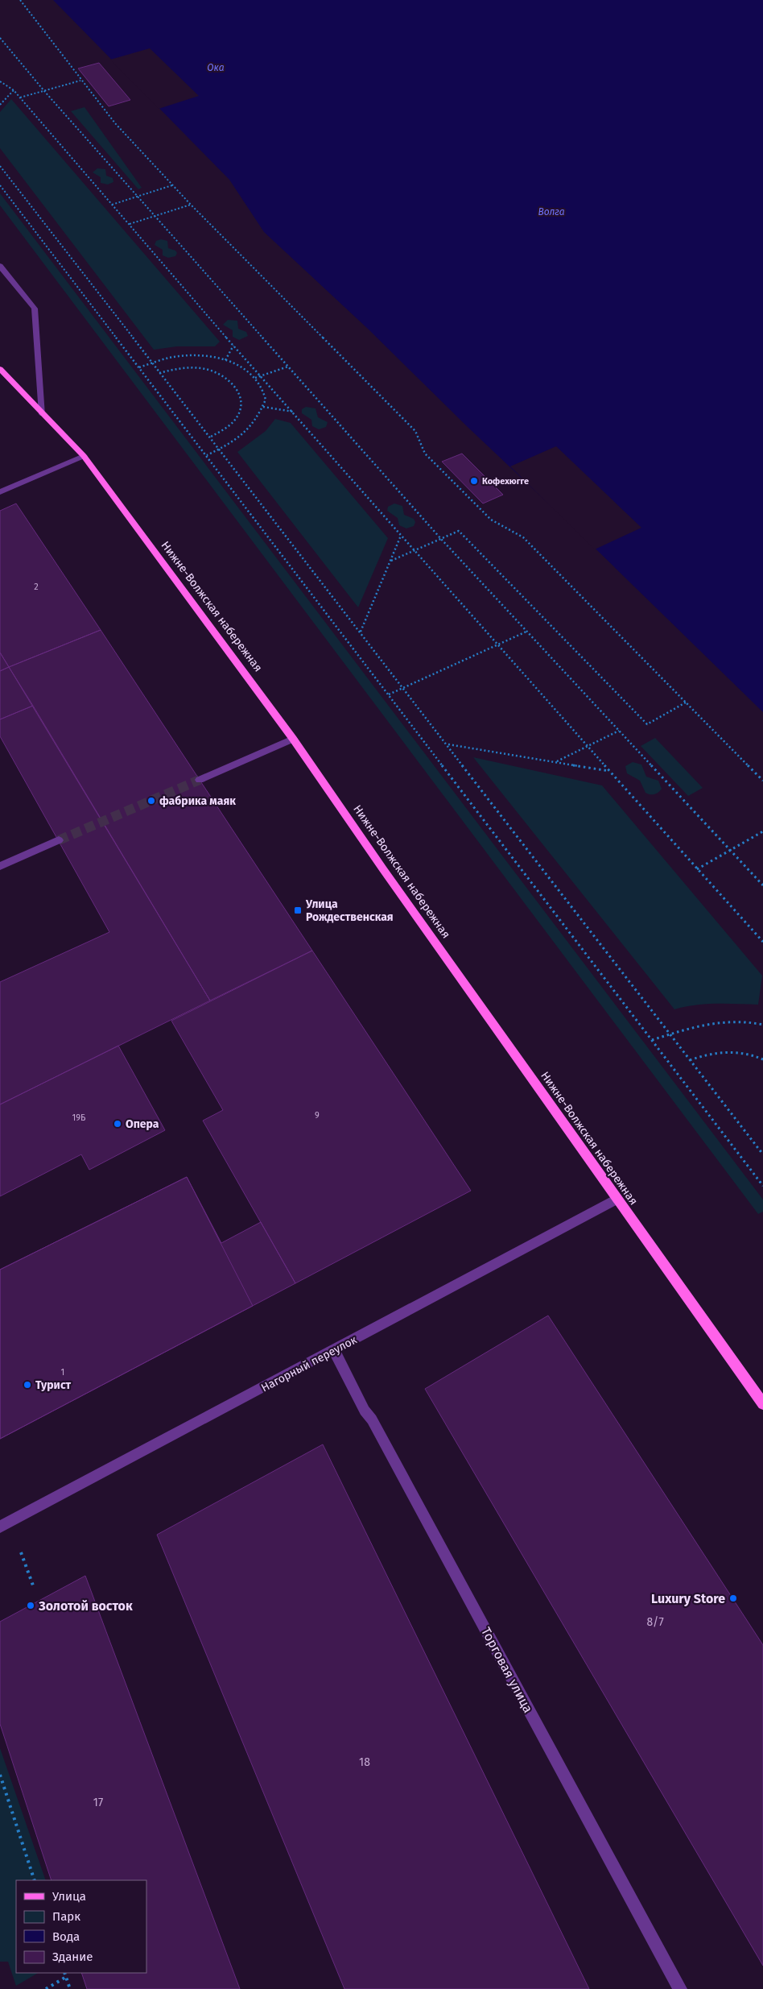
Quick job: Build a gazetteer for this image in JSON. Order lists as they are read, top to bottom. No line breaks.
{"streets":{"main road":["Нижне-Волжская набережная"],"street":["Нагорный переулок","Торговая улица"]},"crossings":[["Нижне-Волжская набережная","Нагорный переулок"],["Нагорный переулок","Торговая улица"]],"water":["Ока","Волга"],"places":{"other":["Кофехюгге","фабрика маяк","Опера","Турист","Luxury Store","Золотой восток"],"transit":["Улица Рождественская"]},"house_numbers":["2","9","19Б","1","8/7","18","17"],"legend":["Улица","Парк","Вода","Здание"]}
